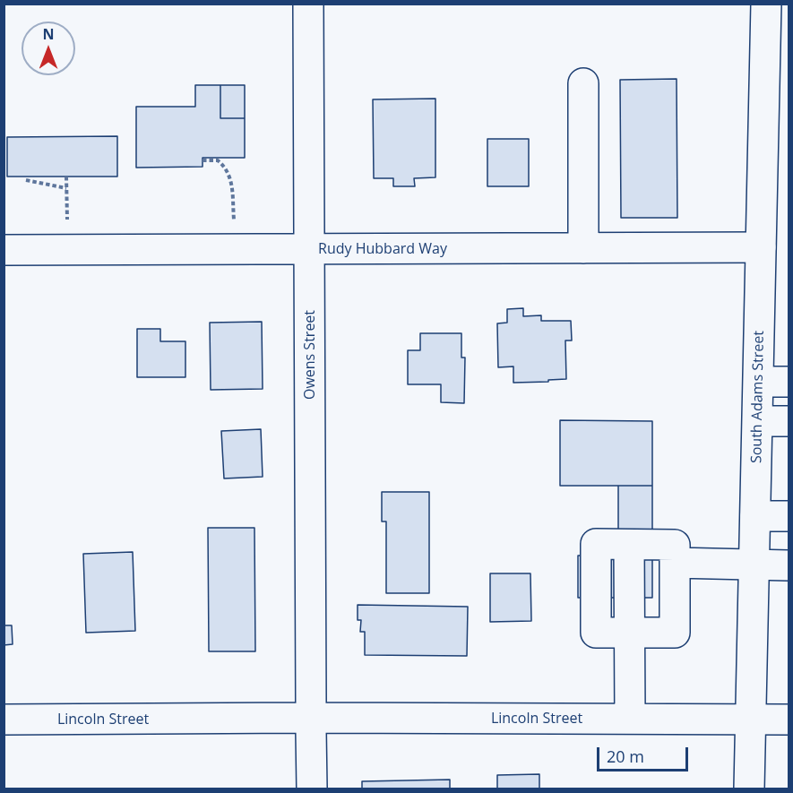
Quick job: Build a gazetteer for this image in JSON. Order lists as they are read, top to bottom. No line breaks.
{"streets":{"street":["Rudy Hubbard Way","Owens Street","South Adams Street","Lincoln Street"]},"crossings":[["Rudy Hubbard Way","Owens Street"],["Rudy Hubbard Way","South Adams Street"],["Owens Street","Lincoln Street"],["South Adams Street","Lincoln Street"]],"scale_bar":"20 m","north":"top"}
